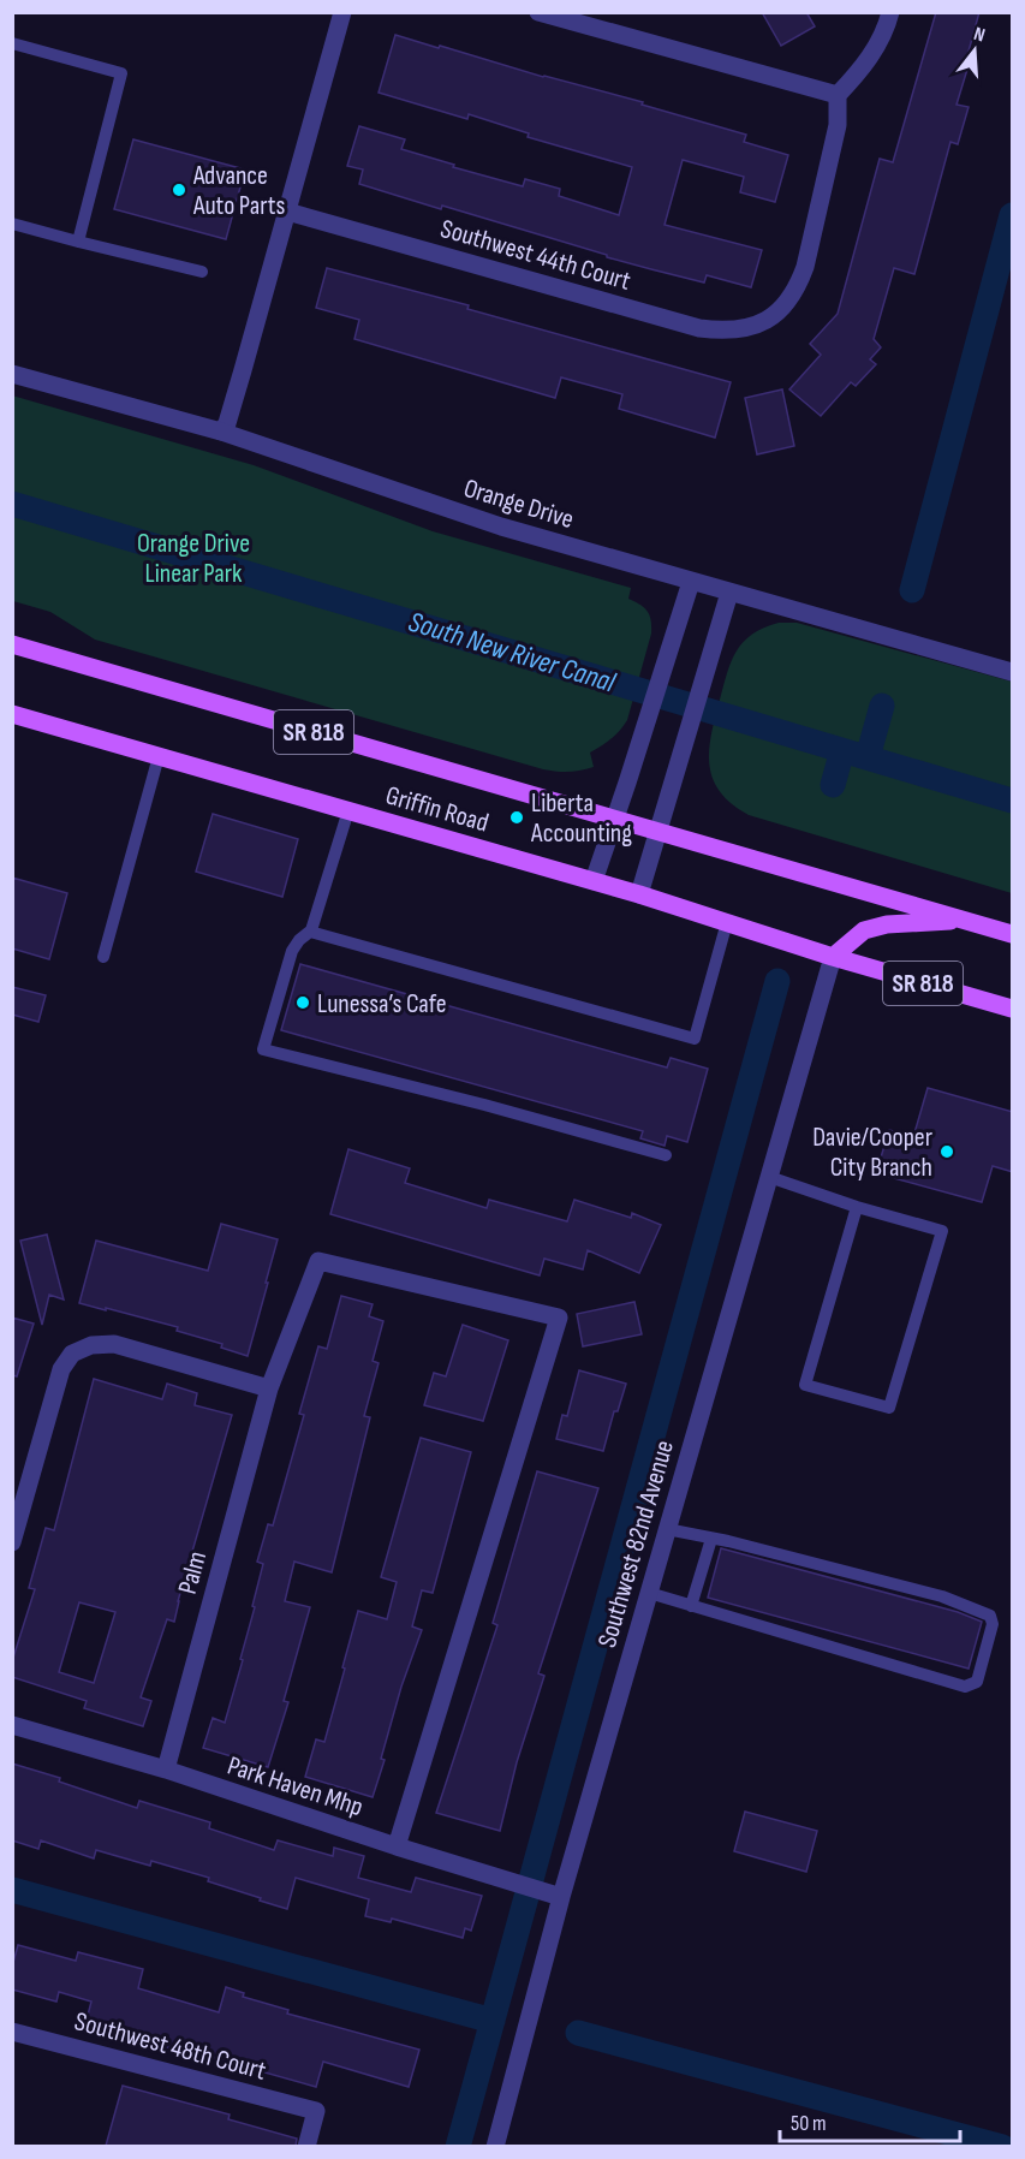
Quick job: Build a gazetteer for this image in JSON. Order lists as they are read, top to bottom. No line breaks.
{"streets":{"main road":["SR 818","Griffin Road"],"street":["Southwest 44th Court","Orange Drive","Southwest 82nd Avenue","Palm","Park Haven Mhp","Southwest 48th Court"]},"crossings":[["Griffin Road","Southwest 82nd Avenue"],["Southwest 82nd Avenue","Park Haven Mhp"],["Palm","Park Haven Mhp"]],"water":["South New River Canal"],"parks":["Orange Drive Linear Park"],"places":["Advance Auto Parts","Liberta Accounting","Lunessa’s Cafe","Davie/Cooper City Branch"],"scale_bar":"50 m","north":"top"}
